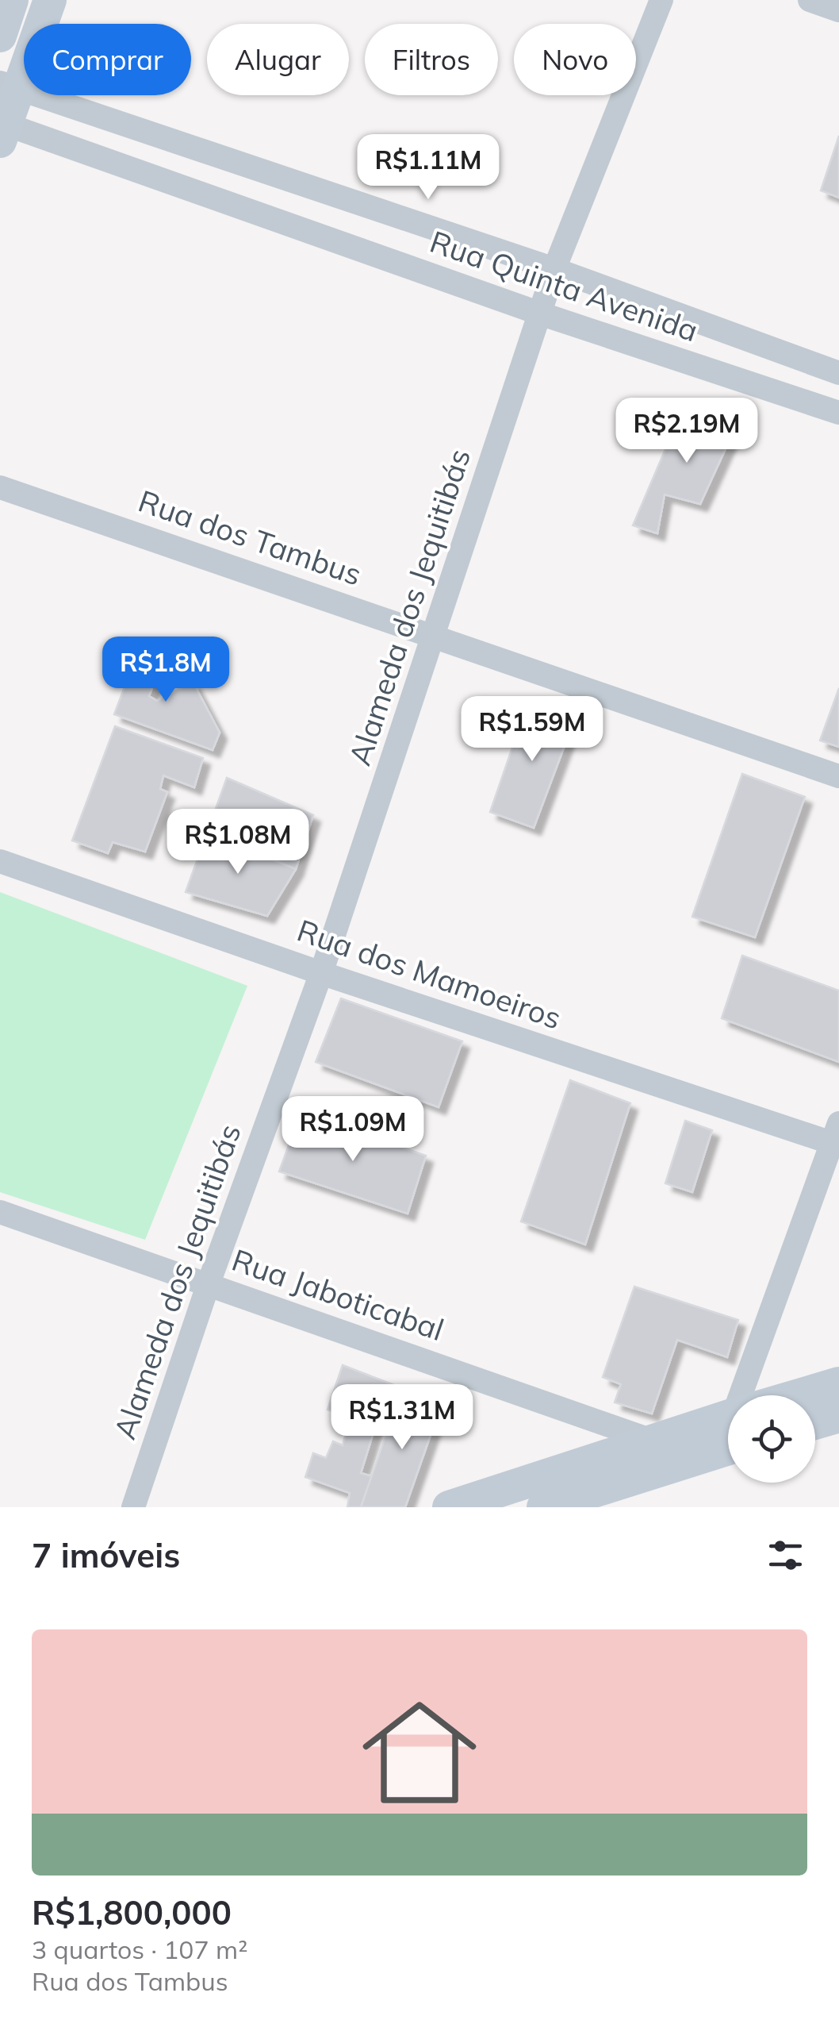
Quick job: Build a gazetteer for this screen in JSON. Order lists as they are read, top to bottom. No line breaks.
{"streets":{"street":["Rua Quinta Avenida","Rua dos Tambus","Alameda dos Jequitibás","Rua dos Mamoeiros","Rua Jaboticabal"]},"crossings":[["Rua Quinta Avenida","Alameda dos Jequitibás"],["Rua dos Tambus","Alameda dos Jequitibás"],["Alameda dos Jequitibás","Rua dos Mamoeiros"],["Alameda dos Jequitibás","Rua Jaboticabal"]],"page":{"chip":["Comprar","Alugar","Filtros","Novo"],"price":["R$1.11M","R$2.19M","R$1.8M","R$1.59M","R$1.08M","R$1.09M","R$1.31M"],"heading":"7 imóveis","list":[{"name":"R$1,800,000","note":"3 quartos · 107 m² · Rua dos Tambus"}]}}
